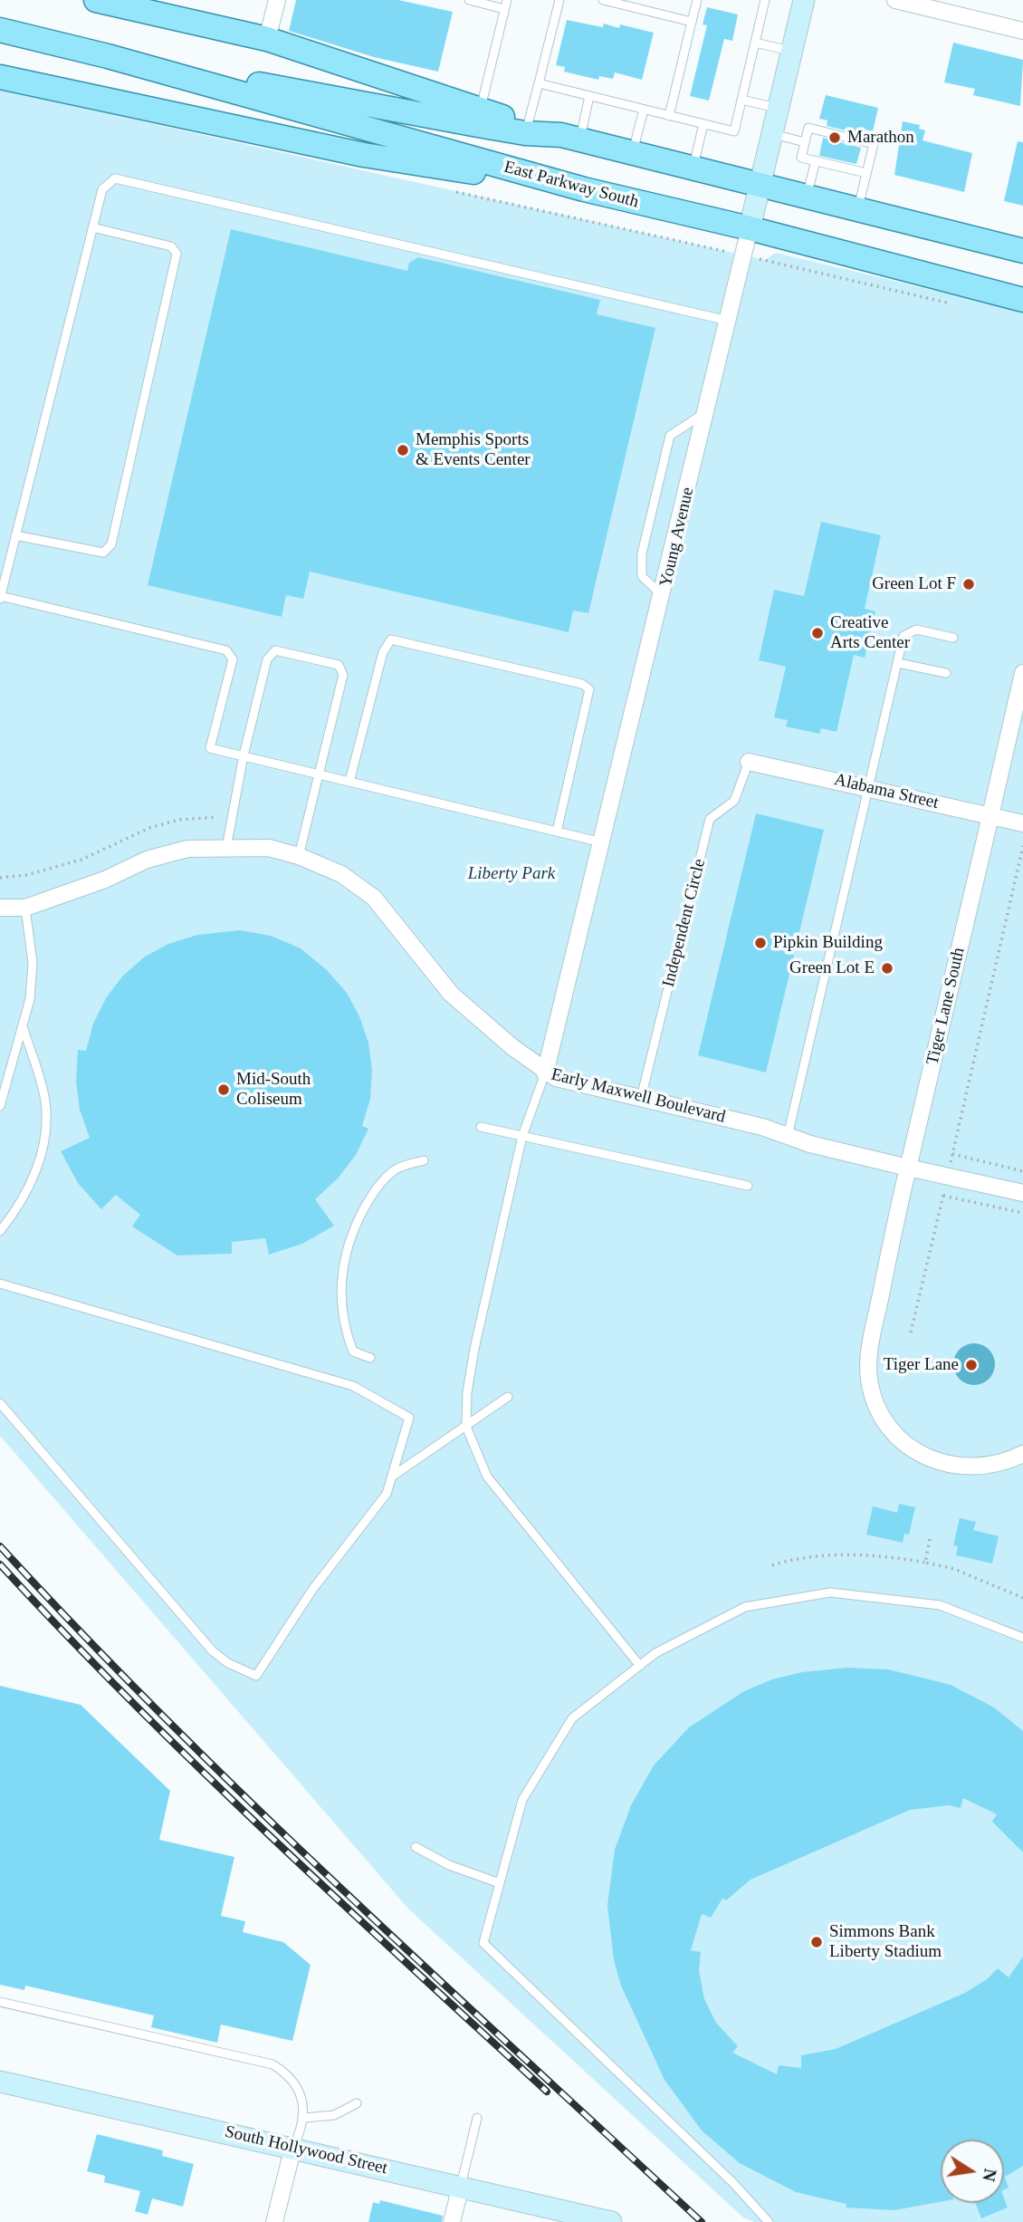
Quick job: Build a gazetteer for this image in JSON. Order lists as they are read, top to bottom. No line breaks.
{"streets":{"main road":["East Parkway South","Young Avenue","South Hollywood Street"],"street":["Alabama Street","Tiger Lane South","Early Maxwell Boulevard"],"lane":["Independent Circle"]},"crossings":[["East Parkway South","Young Avenue"],["Young Avenue","Early Maxwell Boulevard"],["Alabama Street","Independent Circle"],["Alabama Street","Tiger Lane South"],["Independent Circle","Early Maxwell Boulevard"],["Tiger Lane South","Early Maxwell Boulevard"]],"parks":["Liberty Park"],"places":["Marathon","Memphis Sports & Events Center","Green Lot F","Creative Arts Center","Pipkin Building","Green Lot E","Mid-South Coliseum","Tiger Lane","Simmons Bank Liberty Stadium"],"north":"right"}
